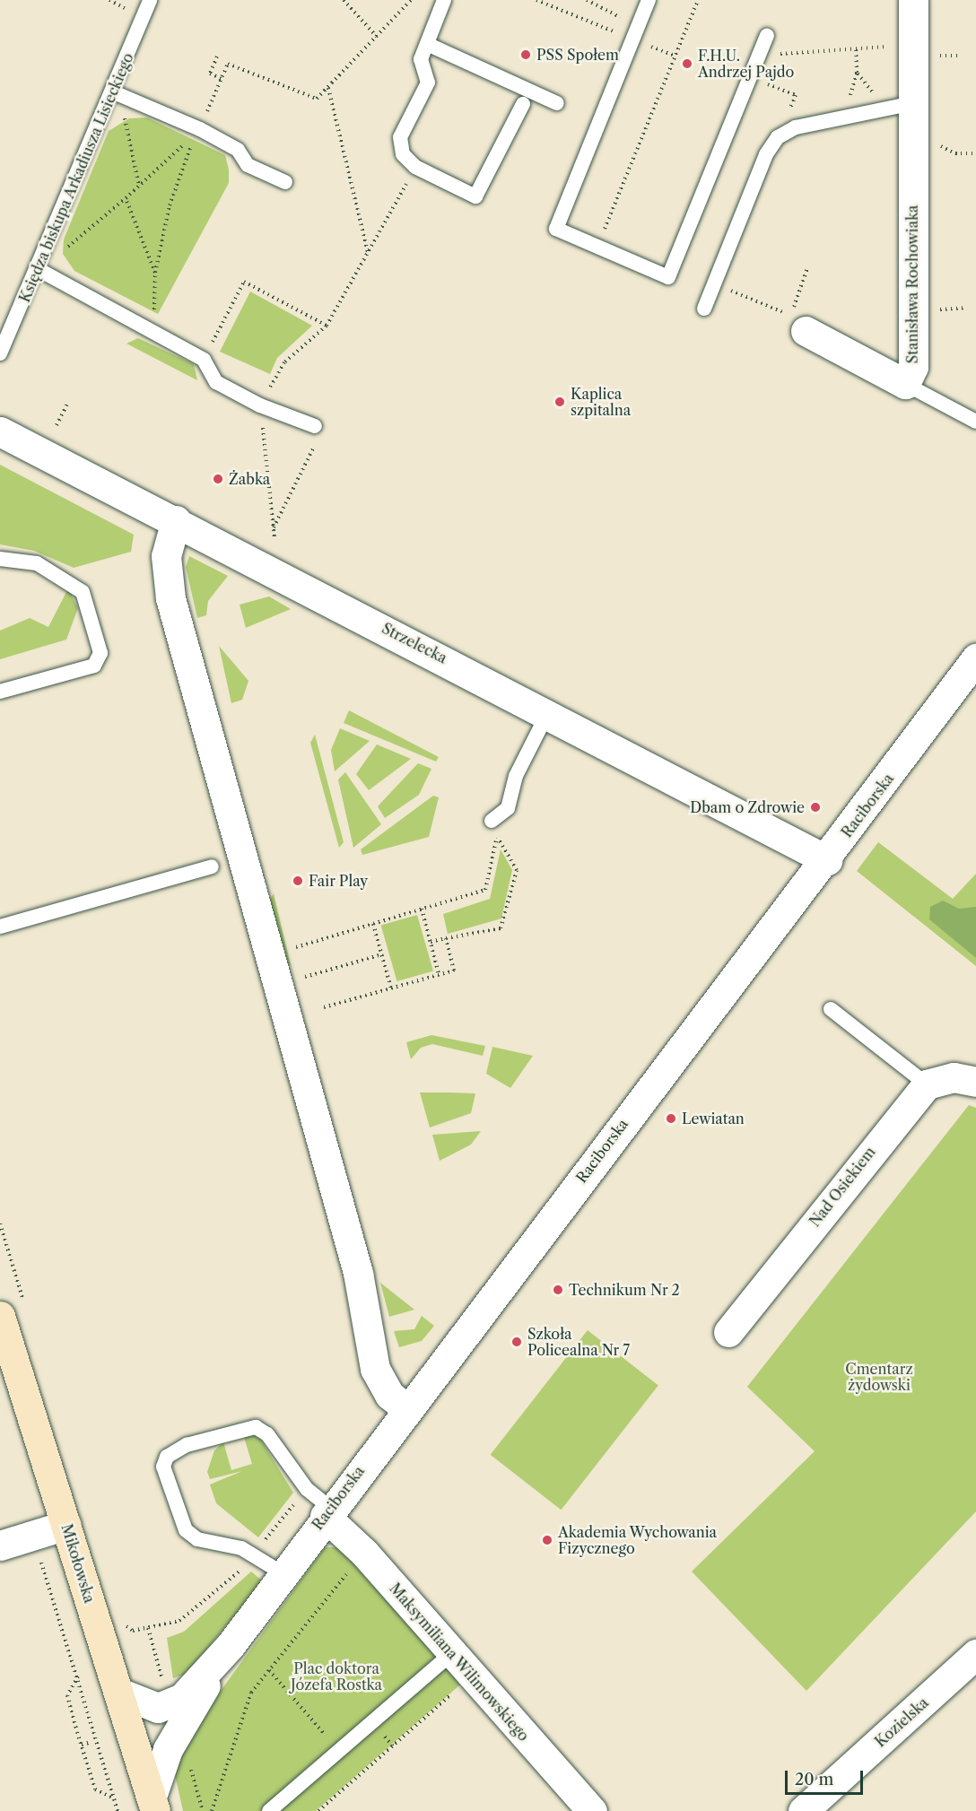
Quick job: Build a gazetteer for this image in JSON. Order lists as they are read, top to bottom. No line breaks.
{"streets":{"main road":["Mikołowska"],"street":["Stanisława Rochowiaka","Strzelecka","Raciborska","Nad Osiekiem","Maksymiliana Wilimowskiego","Kozielska"],"lane":["Księdza biskupa Arkadiusza Lisieckiego"]},"crossings":[["Strzelecka","Raciborska"],["Raciborska","Mikołowska"],["Raciborska","Maksymiliana Wilimowskiego"]],"parks":["Cmentarz żydowski","Plac doktora Józefa Rostka"],"places":["PSS Społem","F.H.U. Andrzej Pajdo","Kaplica szpitalna","Żabka","Dbam o Zdrowie","Fair Play","Lewiatan","Technikum Nr 2","Szkoła Policealna Nr 7","Akademia Wychowania Fizycznego"],"scale_bar":"20 m"}
